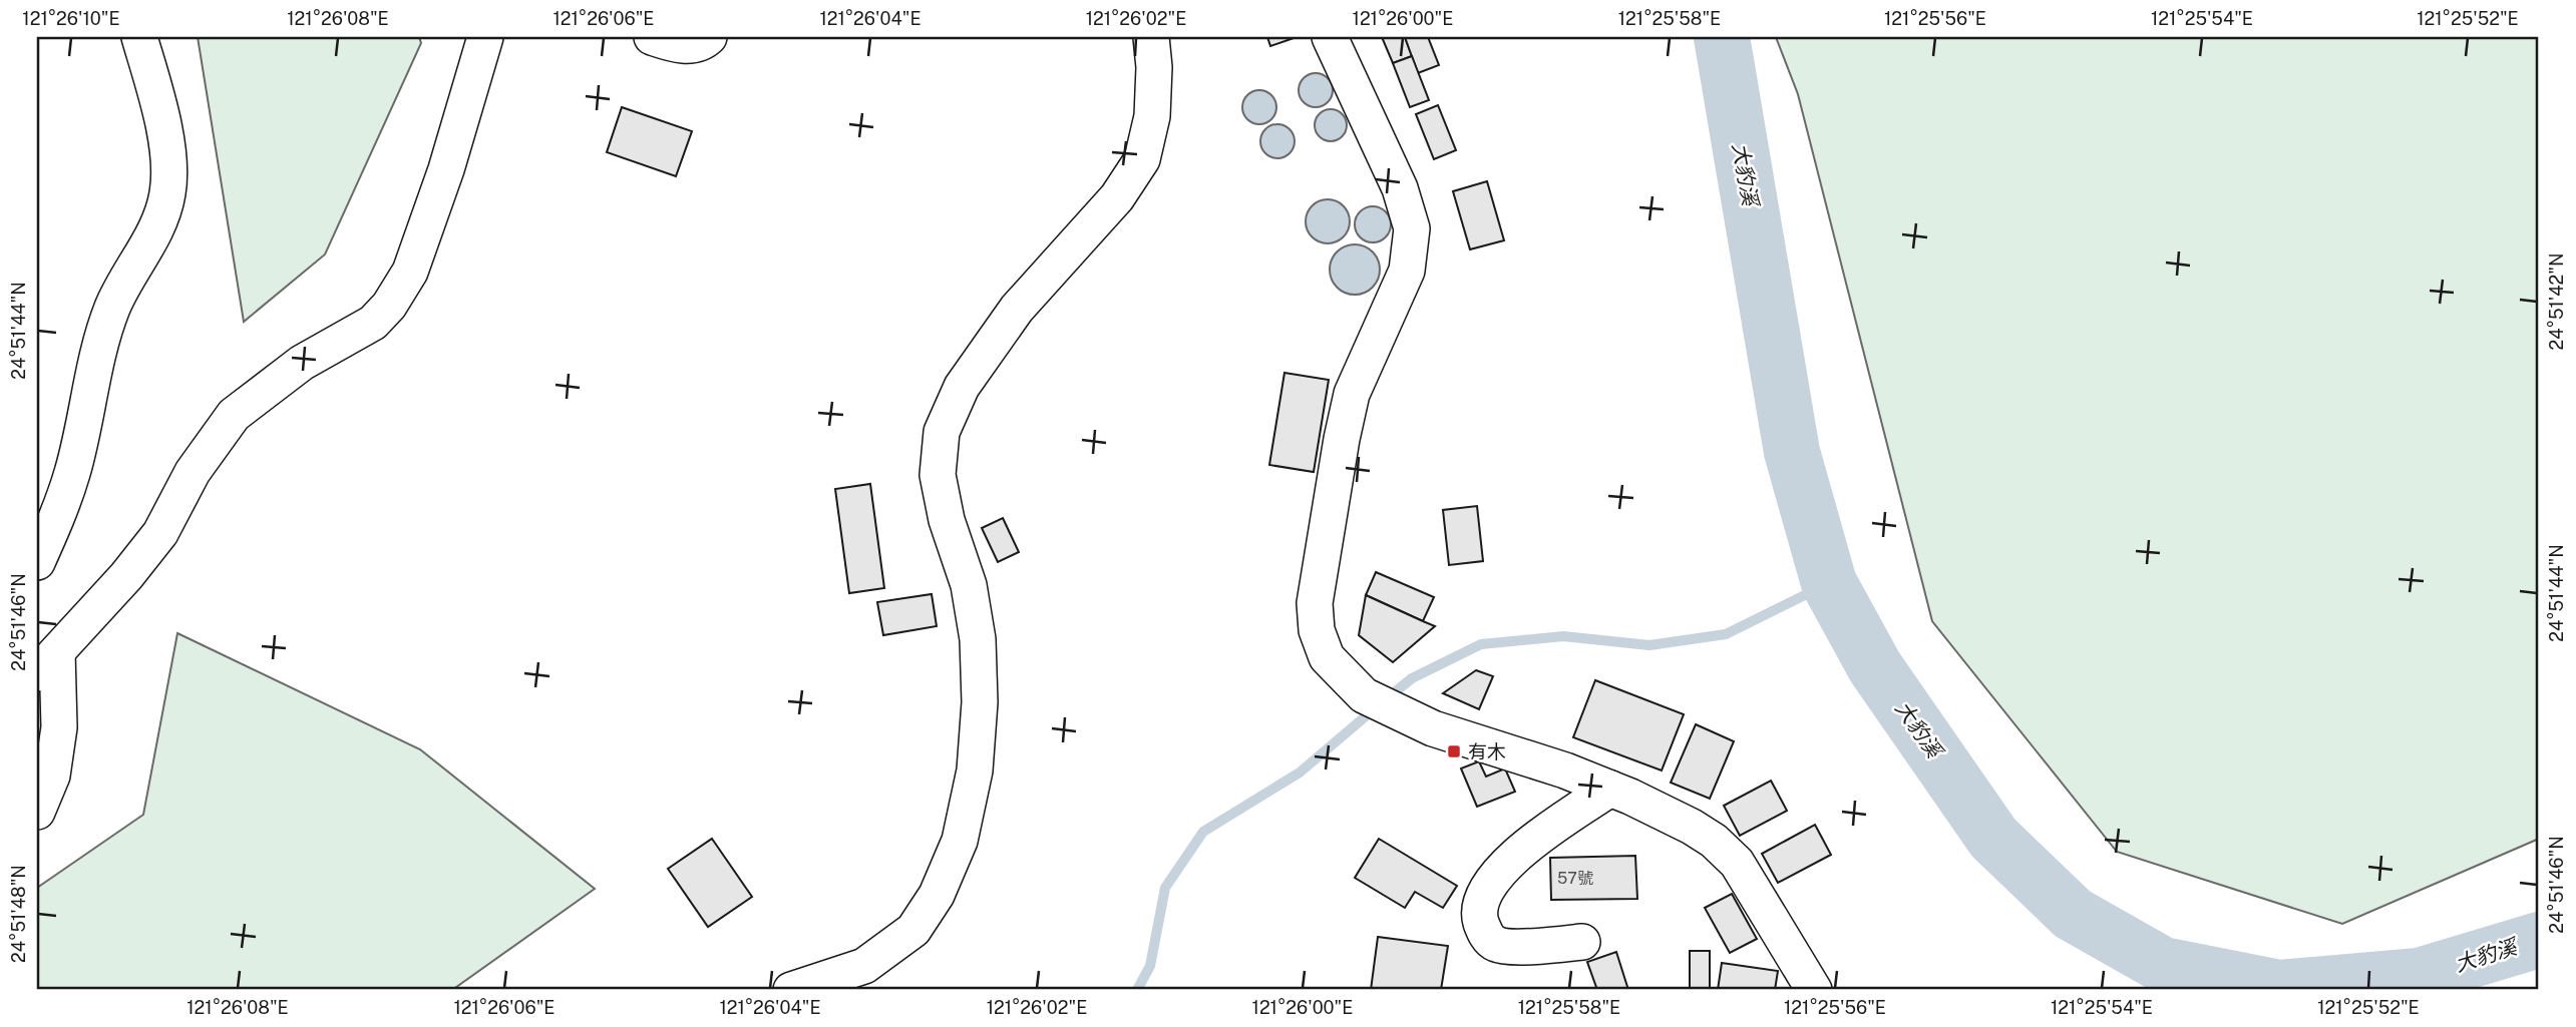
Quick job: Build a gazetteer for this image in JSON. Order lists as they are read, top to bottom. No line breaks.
{"water":["大豹溪"],"places":{"transit":["有木"]},"house_numbers":["57號"],"coordinates":["121°26'10\"E","121°26'08\"E","121°26'06\"E","121°26'04\"E","121°26'02\"E","121°26'00\"E","121°25'58\"E","121°25'56\"E","121°25'54\"E","121°25'52\"E","24°51'42\"N","24°51'44\"N","24°51'46\"N","24°51'48\"N"]}
